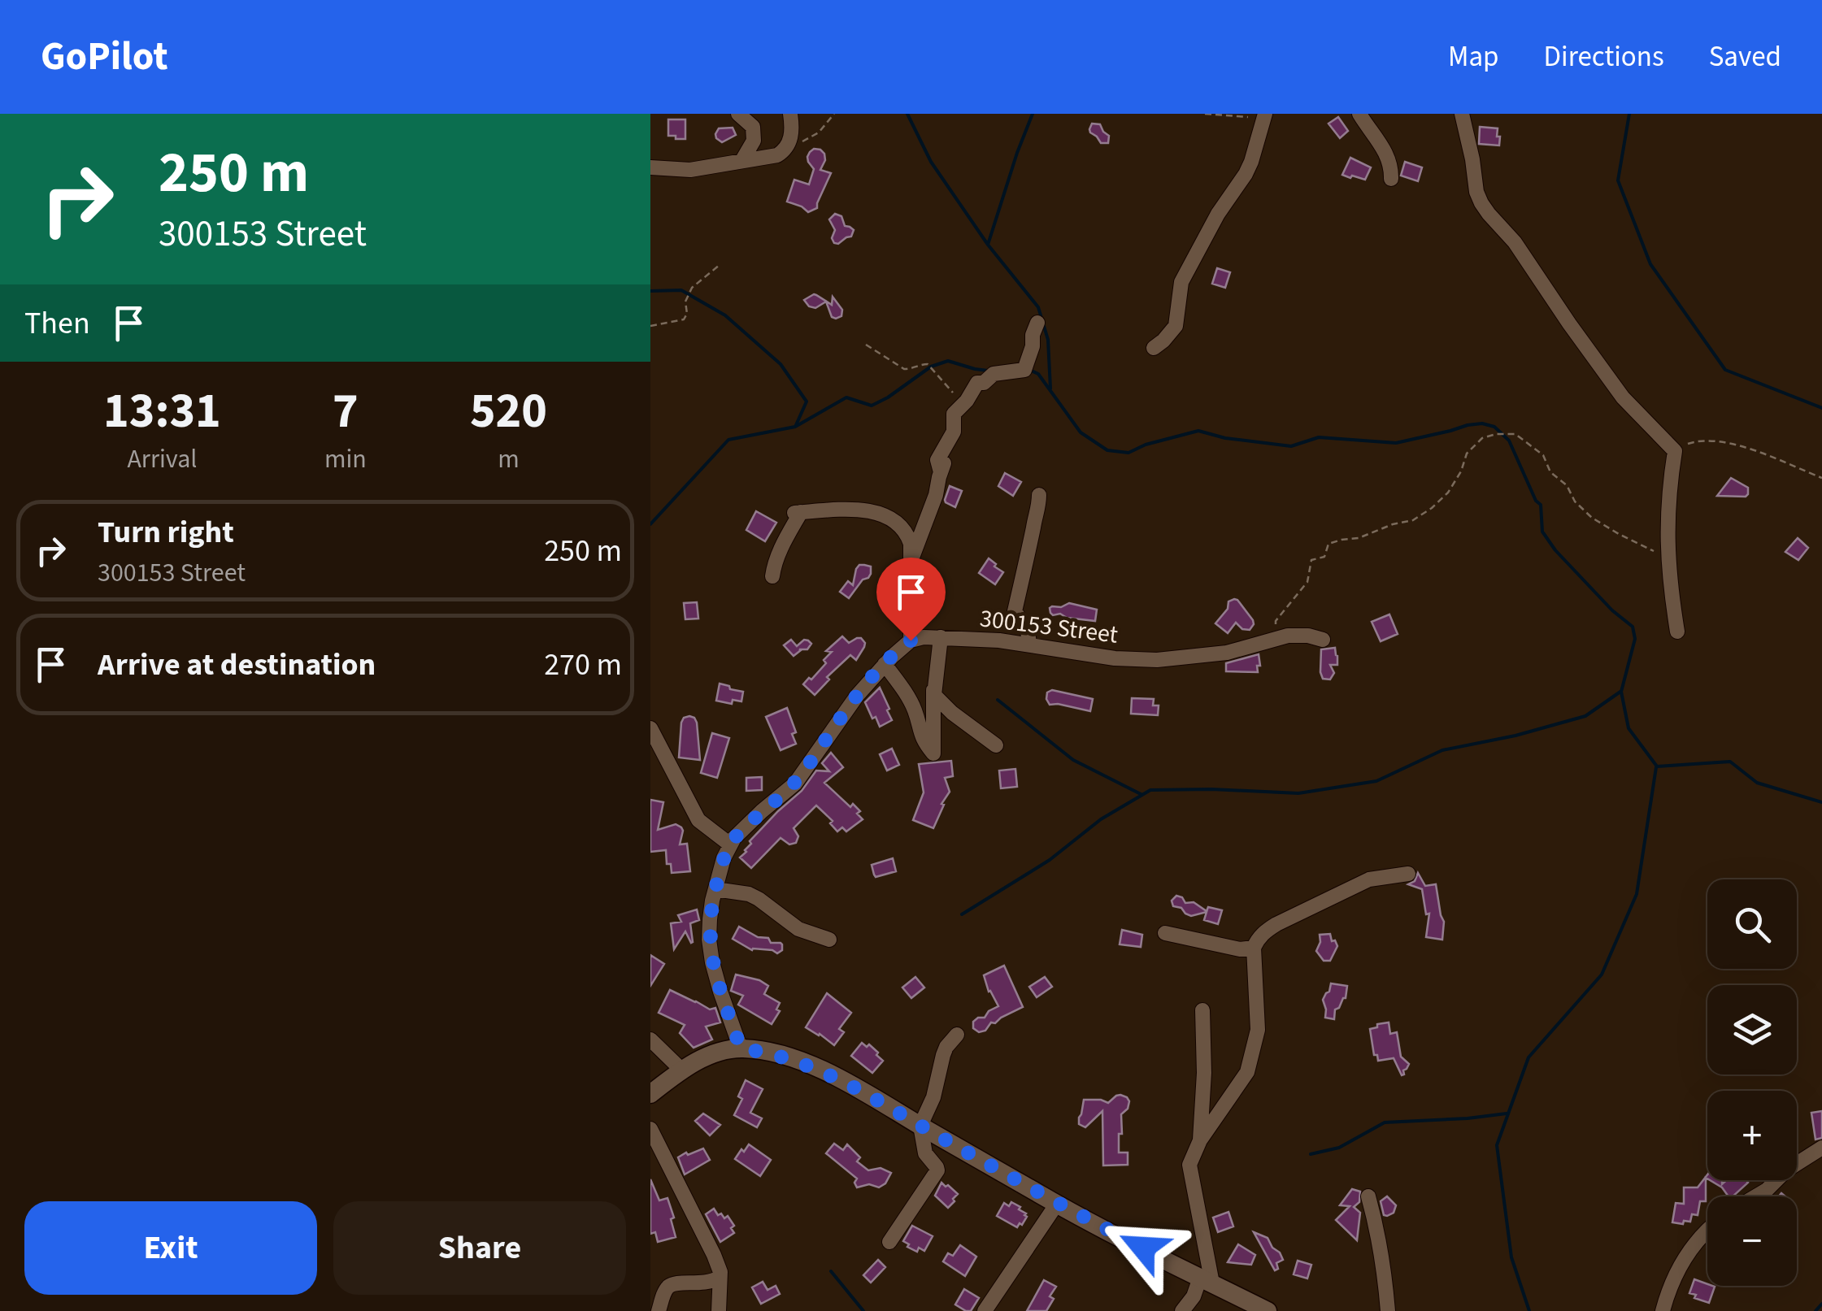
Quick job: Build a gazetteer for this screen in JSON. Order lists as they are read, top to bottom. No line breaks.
{"streets":{"street":["300153 Street"]},"page":{"header":"GoPilot","nav":["Map","Directions","Saved"],"turn":["250 m","300153 Street"],"then":"Then","eta":["13:31","Arrival","7","min","520","m"],"list":[{"name":"Turn right","note":"300153 Street","value":"250 m"},{"name":"Arrive at destination","value":"270 m"}],"map_buttons":["+","−"],"buttons":["Exit","Share"]}}
